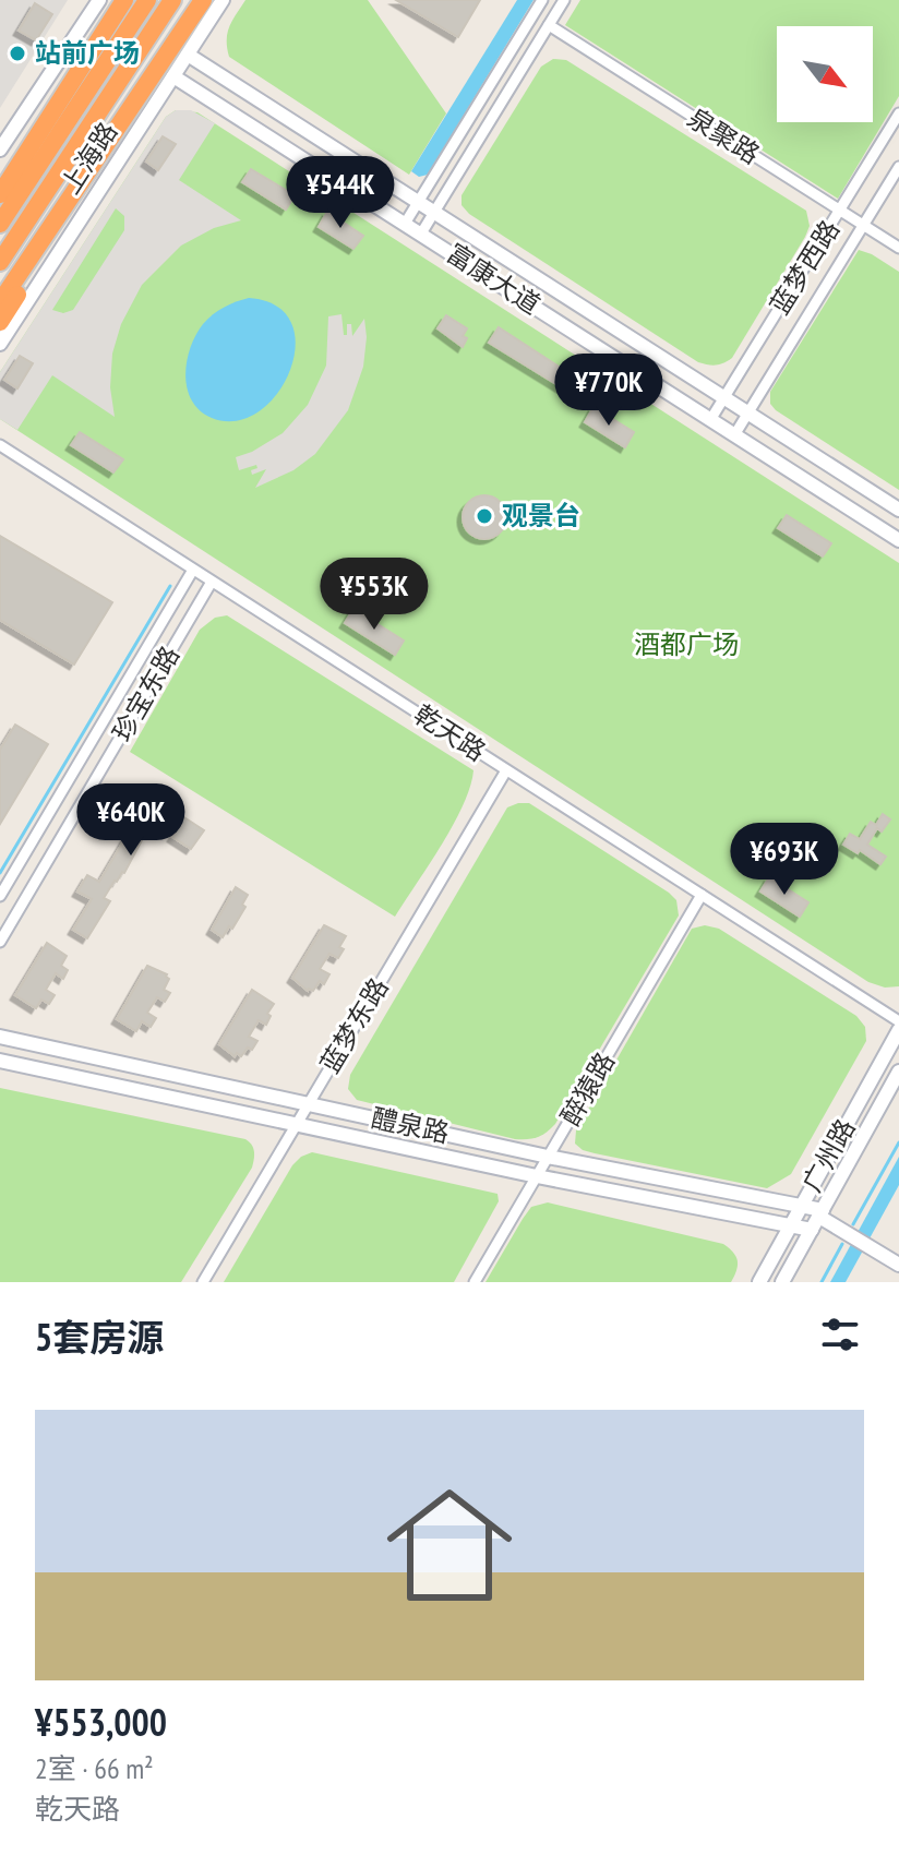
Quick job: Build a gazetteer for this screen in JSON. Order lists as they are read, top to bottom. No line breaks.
{"streets":{"highway":["上海路"],"street":["泉聚路","蓝梦西路","富康大道","珍宝东路","乾天路","蓝梦东路","醉猿路","醴泉路","广州路"]},"crossings":[["泉聚路","蓝梦西路"],["上海路","富康大道"],["蓝梦西路","富康大道"],["珍宝东路","乾天路"],["乾天路","蓝梦东路"],["乾天路","醉猿路"],["蓝梦东路","醴泉路"],["醉猿路","醴泉路"],["醴泉路","广州路"]],"parks":["酒都广场"],"places":["站前广场","观景台"],"north":"bottom right","page":{"price":["¥544K","¥770K","¥553K","¥640K","¥693K"],"heading":"5套房源","list":[{"name":"¥553,000","note":"2室 · 66 m² · 乾天路"}]}}
